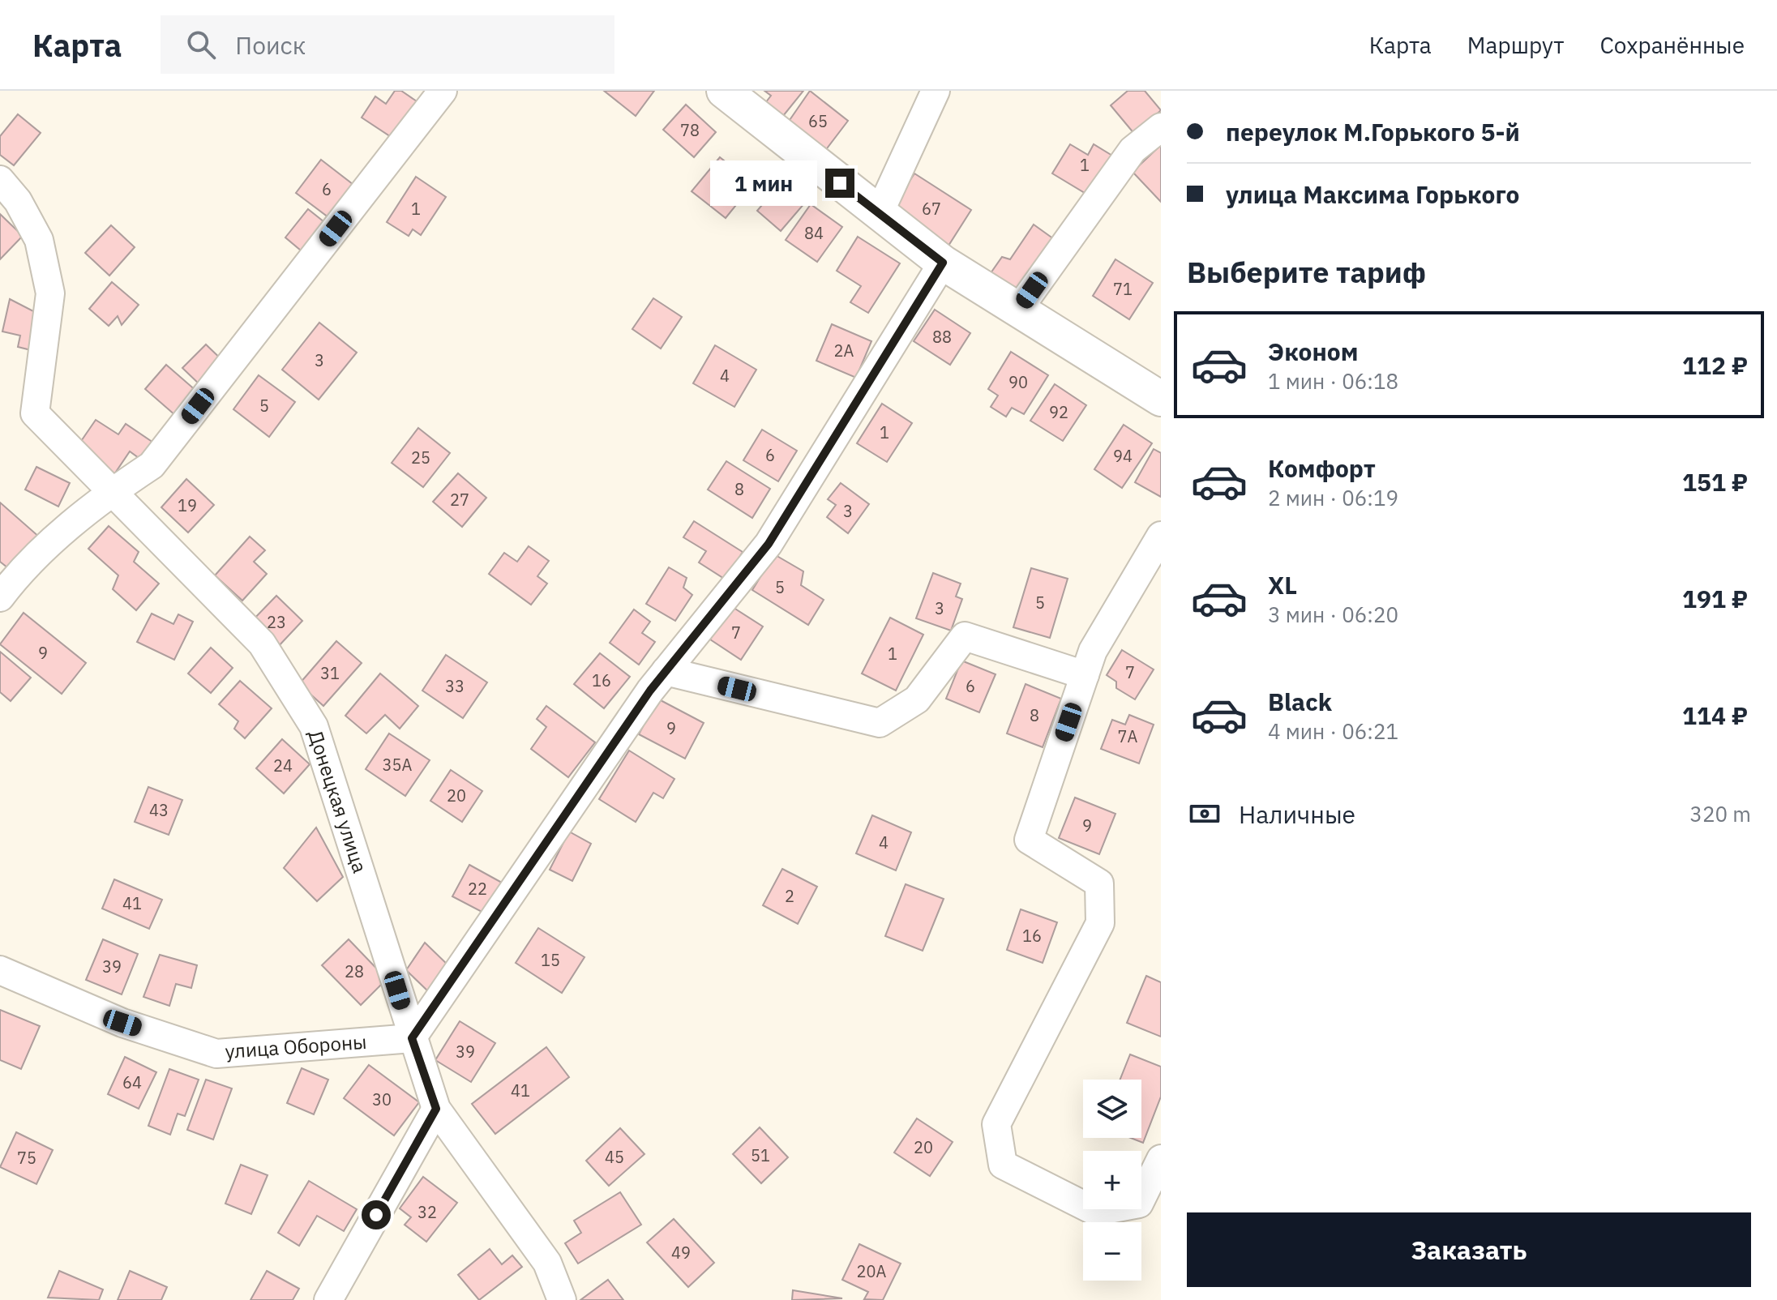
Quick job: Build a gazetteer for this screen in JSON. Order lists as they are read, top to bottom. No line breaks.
{"streets":{"street":["Донецкая улица","улица Обороны"]},"crossings":[["Донецкая улица","улица Обороны"]],"house_numbers":["65","78","1","6","1","67","84","71","88","2А","3","4","90","5","92","1","6","94","25","8","27","19","3","5","5","3","23","7","9","1","7","31","16","33","6","8","9","7А","35А","24","20","43","9","4","22","2","41","16","15","39","28","39","64","41","30","20","51","45","75","32","49","20А"],"page":{"header":"Карта","search":"Поиск","nav":["Карта","Маршрут","Сохранённые"],"banner":["переулок М.Горького 5-й","улица Максима Горького"],"bubble":"1 мин","heading":"Выберите тариф","list":[{"name":"Эконом","note":"1 мин · 06:18","value":"112 ₽"},{"name":"Комфорт","note":"2 мин · 06:19","value":"151 ₽"},{"name":"XL","note":"3 мин · 06:20","value":"191 ₽"},{"name":"Black","note":"4 мин · 06:21","value":"114 ₽"}],"pay":["Наличные","320 m"],"map_buttons":["+","−"],"buttons":"Заказать"}}
